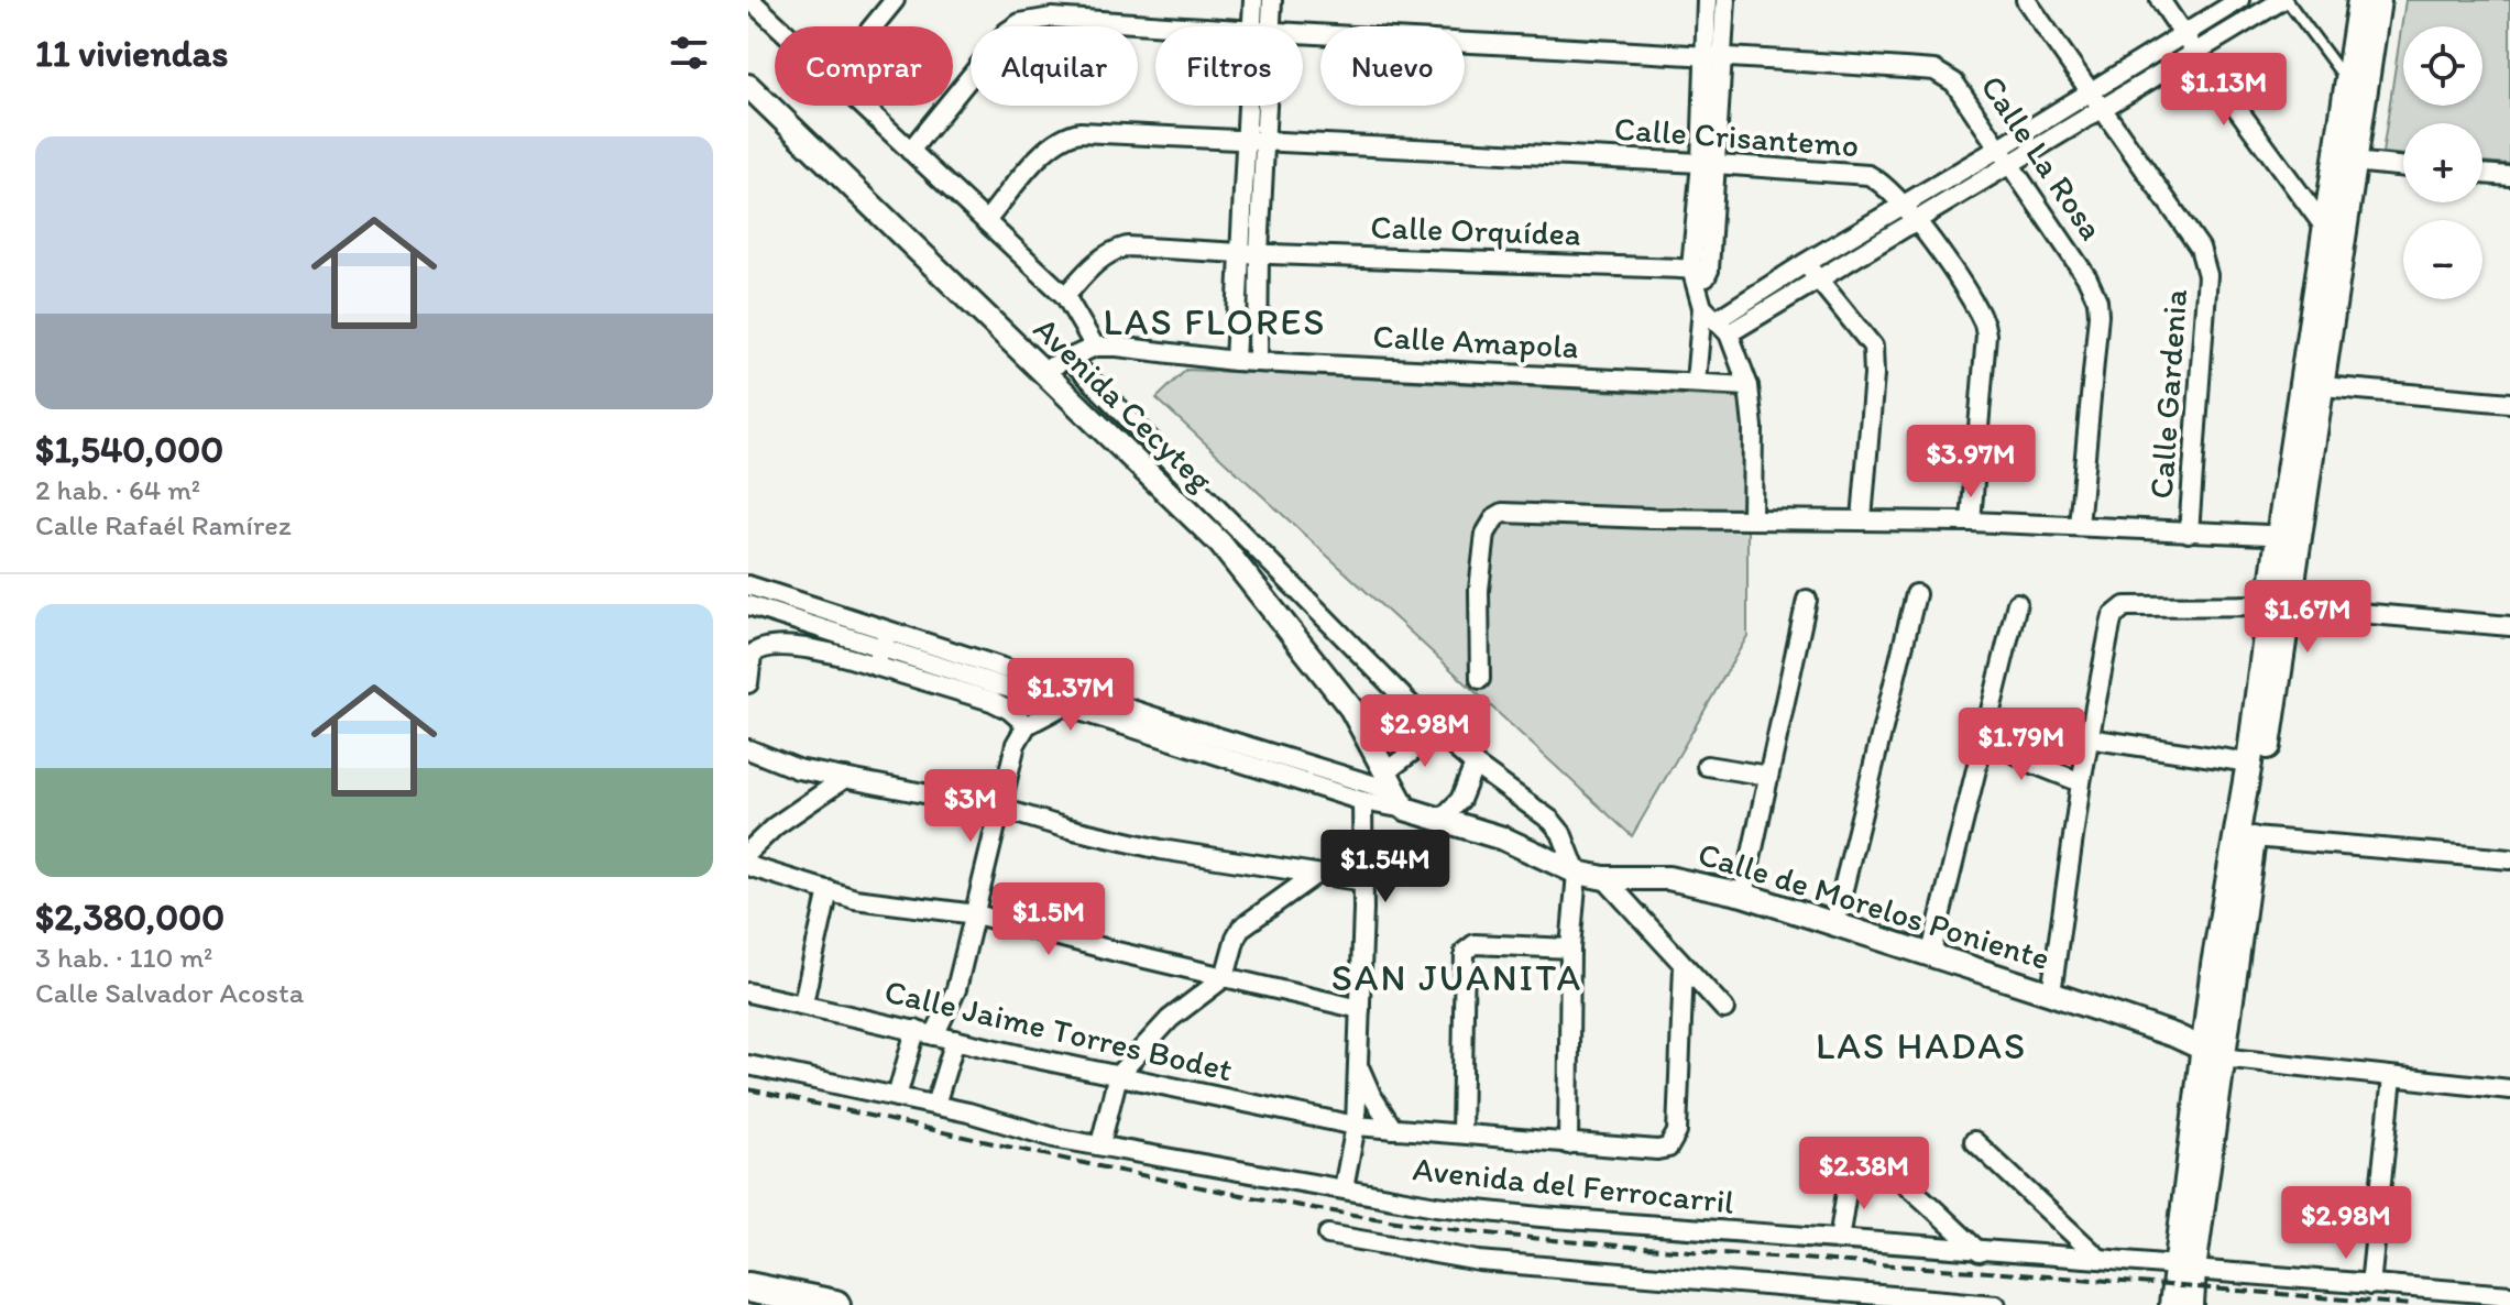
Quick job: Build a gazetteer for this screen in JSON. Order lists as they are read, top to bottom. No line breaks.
{"streets":{"street":["Calle Crisantemo","Calle La Rosa","Calle Orquídea","Calle Amapola","Calle Gardenia","Avenida Cecyteg","Calle de Morelos Poniente","Calle Jaime Torres Bodet","Avenida del Ferrocarril"]},"crossings":[["Calle Amapola","Avenida Cecyteg"],["Avenida Cecyteg","Calle de Morelos Poniente"]],"districts":["LAS FLORES","SAN JUANITA","LAS HADAS"],"page":{"heading":"11 viviendas","map_buttons":["+","−"],"chip":["Comprar","Alquilar","Filtros","Nuevo"],"price":["$1.13M","$3.97M","$1.67M","$1.37M","$2.98M","$1.79M","$3M","$1.54M","$1.5M","$2.38M","$2.98M"],"list":[{"name":"$1,540,000","note":"2 hab. · 64 m² · Calle Rafaél Ramírez"},{"name":"$2,380,000","note":"3 hab. · 110 m² · Calle Salvador Acosta"}]}}
